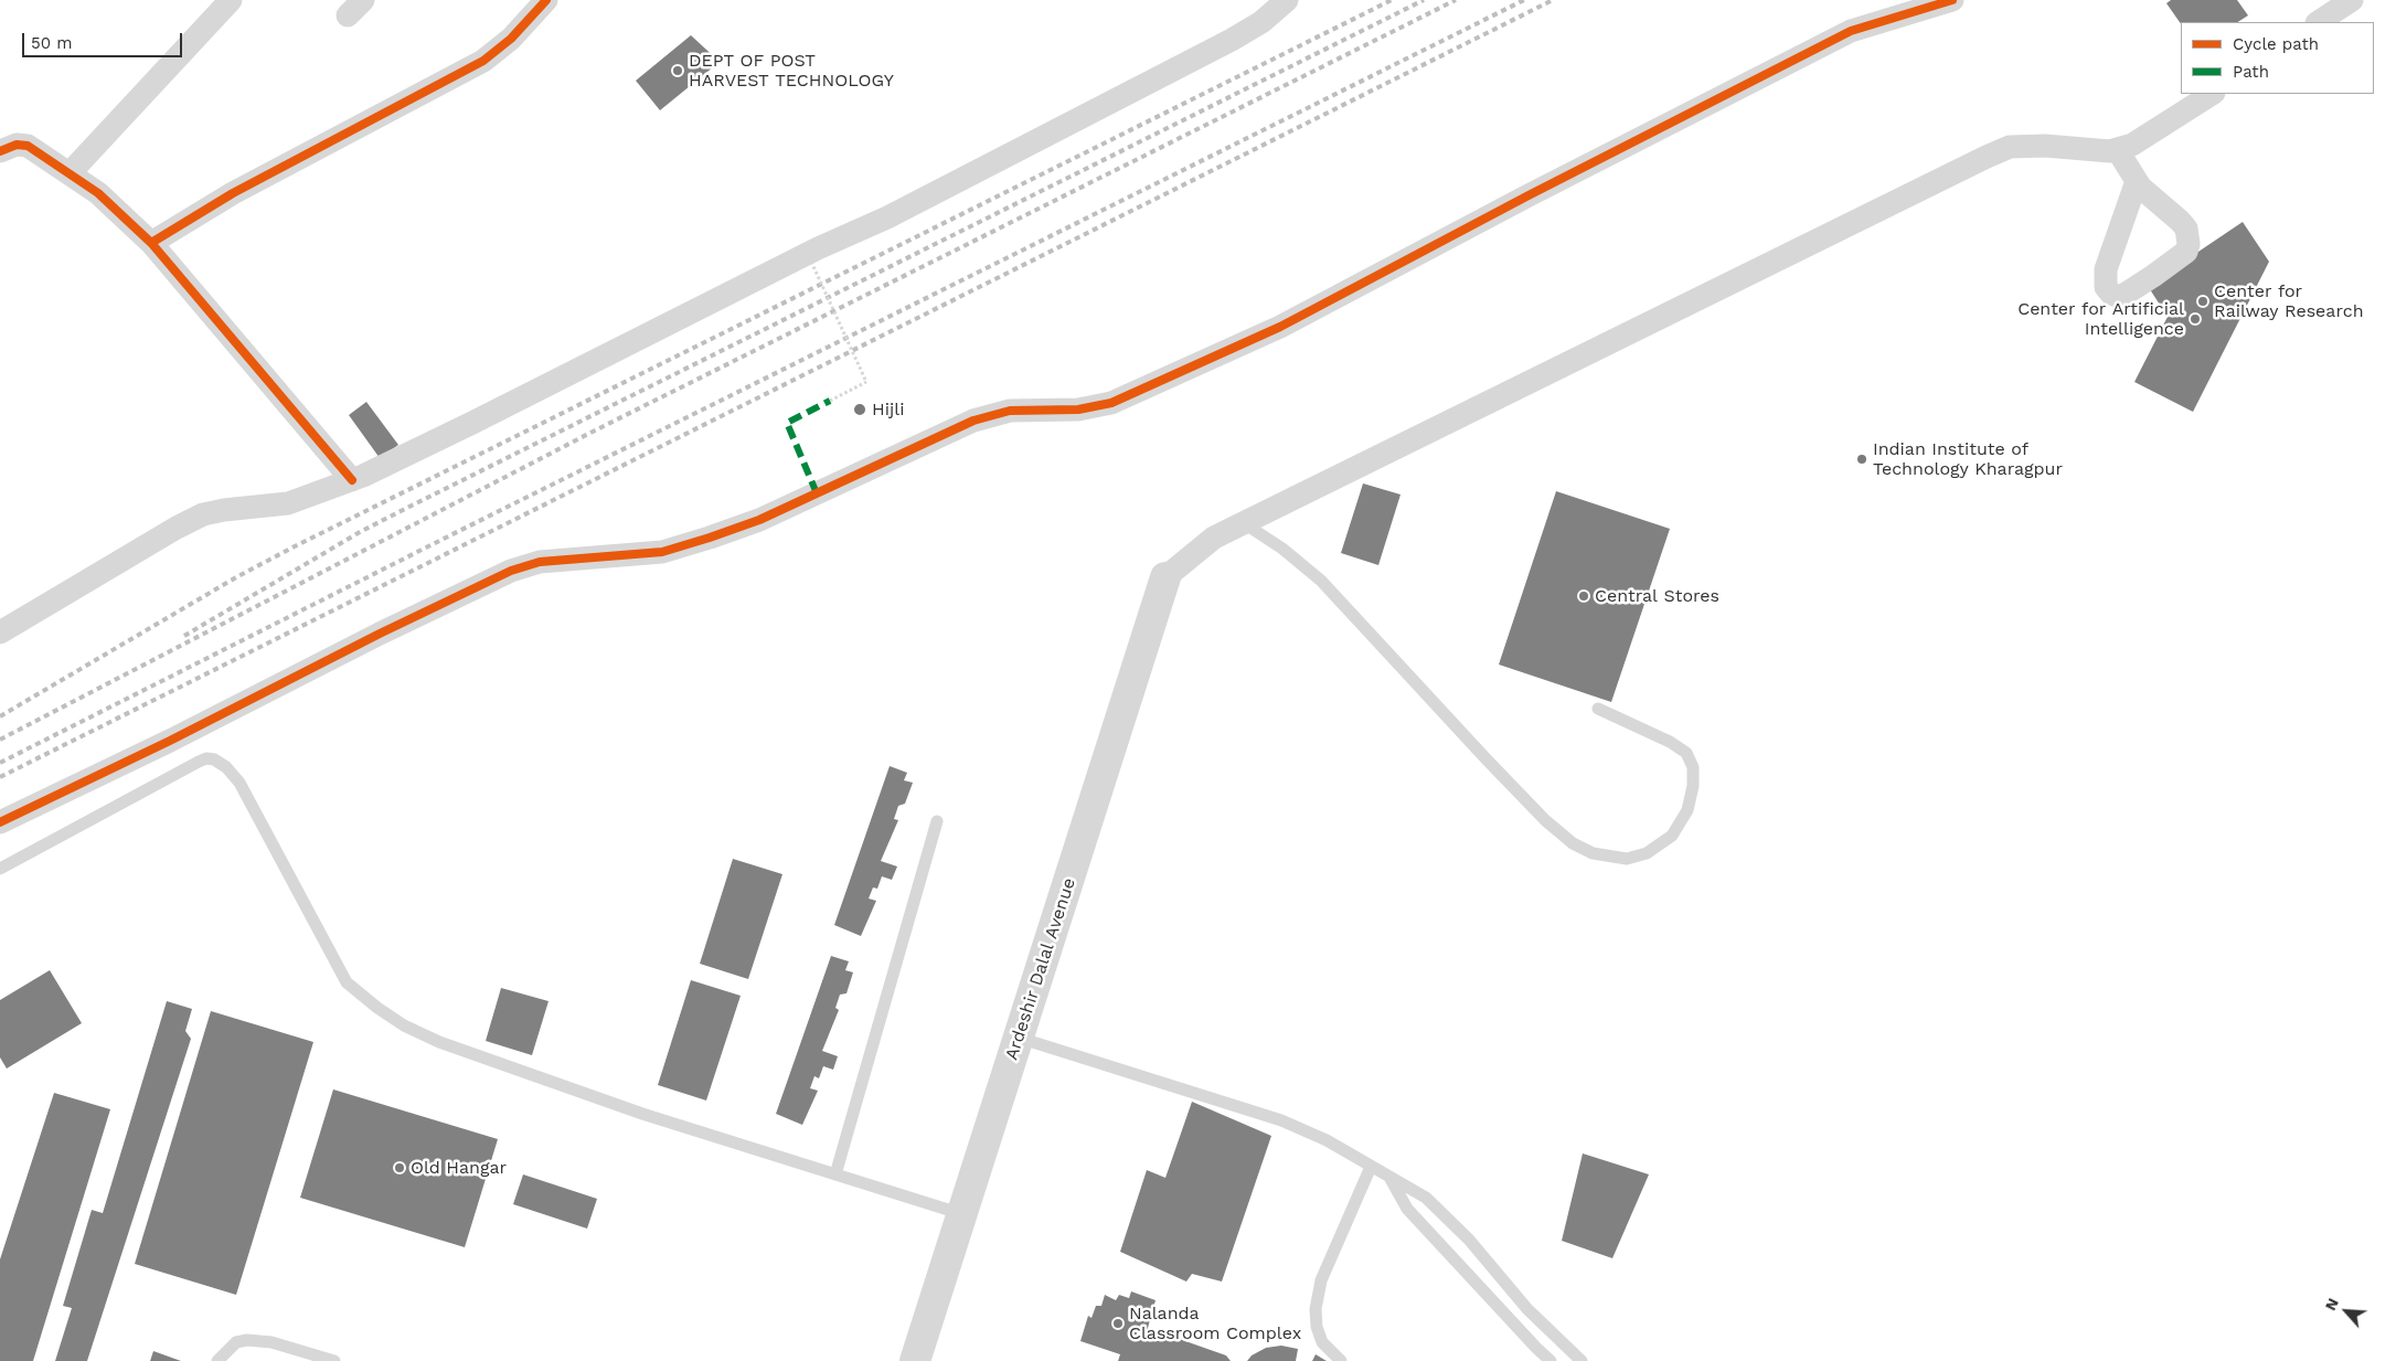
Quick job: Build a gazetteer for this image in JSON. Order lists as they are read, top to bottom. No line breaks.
{"streets":{"street":["Ardeshir Dalal Avenue"]},"places":["DEPT OF POST HARVEST TECHNOLOGY","Center for Railway Research","Center for Artificial Intelligence","Hijli","Indian Institute of Technology Kharagpur","Central Stores","Old Hangar","Nalanda Classroom Complex"],"legend":["Cycle path","Path"],"scale_bar":"50 m","north":"top left"}
